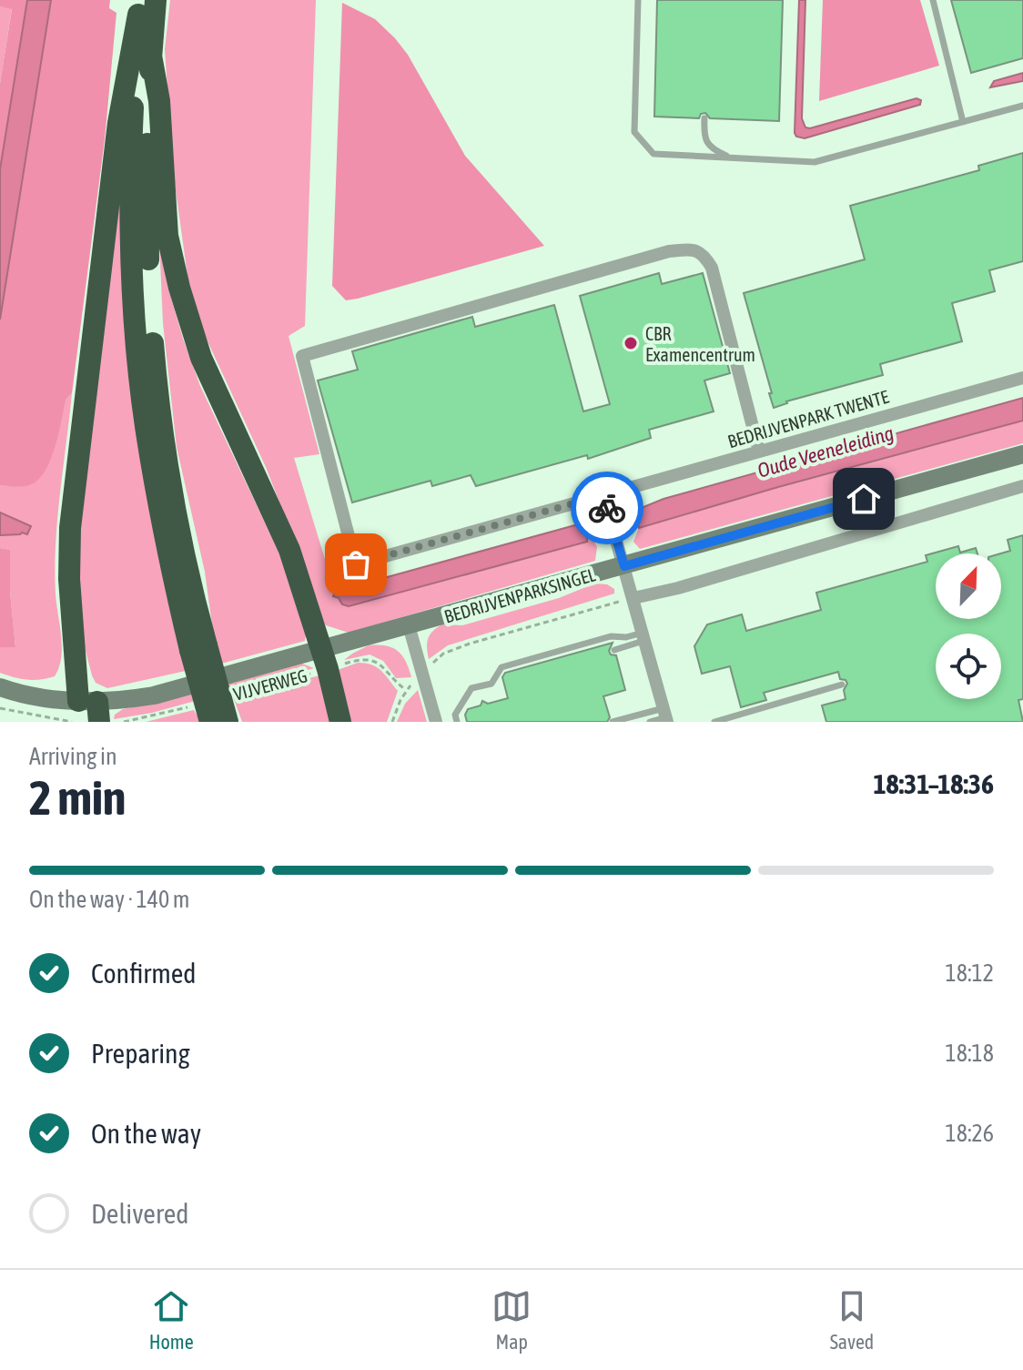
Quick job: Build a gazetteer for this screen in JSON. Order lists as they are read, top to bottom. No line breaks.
{"streets":{"street":["BEDRIJVENPARK TWENTE","BEDRIJVENPARKSINGEL"],"path":["VIJVERWEG"]},"crossings":[["BEDRIJVENPARKSINGEL","VIJVERWEG"]],"water":["Oude Veeneleiding"],"places":["CBR Examencentrum"],"north":"top right","page":{"heading":["2 min","Arriving in","18:31–18:36"],"bar":"On the way · 140 m","list":[["Confirmed","18:12"],["Preparing","18:18"],["On the way","18:26"],"Delivered"],"tabs":["Home","Map","Saved"]}}
